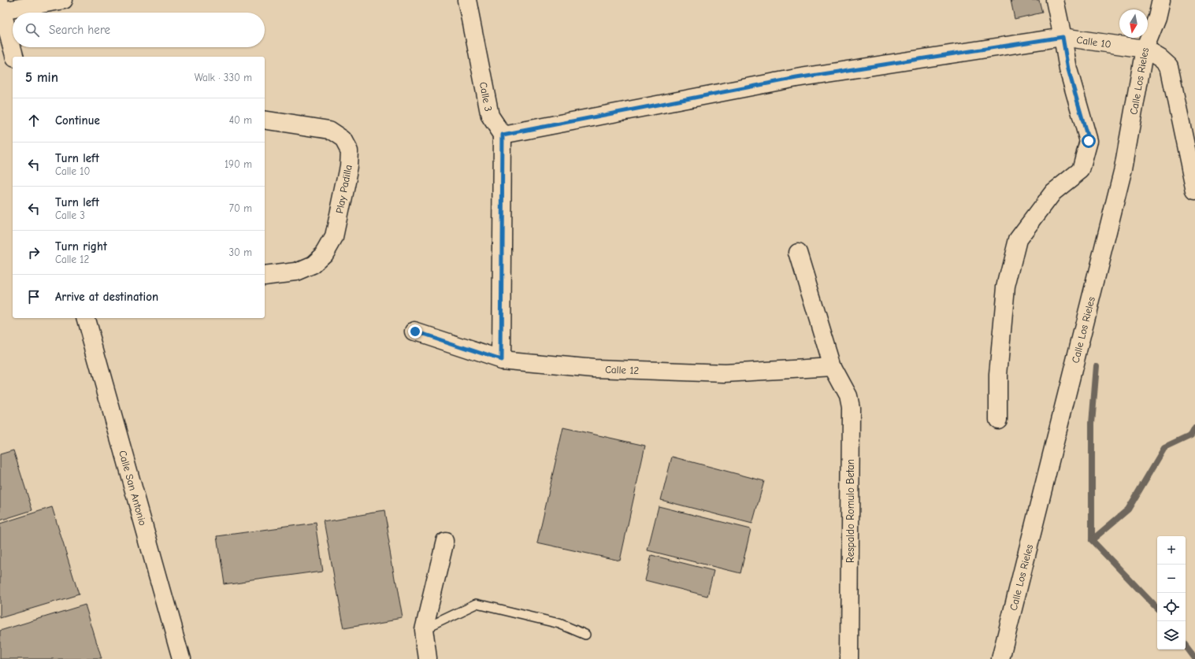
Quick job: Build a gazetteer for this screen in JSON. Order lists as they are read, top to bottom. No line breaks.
{"streets":{"street":["Calle 10","Calle Los Rieles","Calle 3","Play Padilla","Calle 12","Calle San Antonio","Respaldo Romulo Betan"]},"crossings":[["Calle 10","Calle Los Rieles"],["Calle 10","Calle 3"],["Calle 12","Respaldo Romulo Betan"]],"north":"bottom","page":{"search":"Search here","heading":["5 min","Walk · 330 m"],"list":[["Continue","40 m"],["Turn left","Calle 10","190 m"],["Turn left","Calle 3","70 m"],["Turn right","Calle 12","30 m"],"Arrive at destination"],"map_buttons":["+","−"]}}
